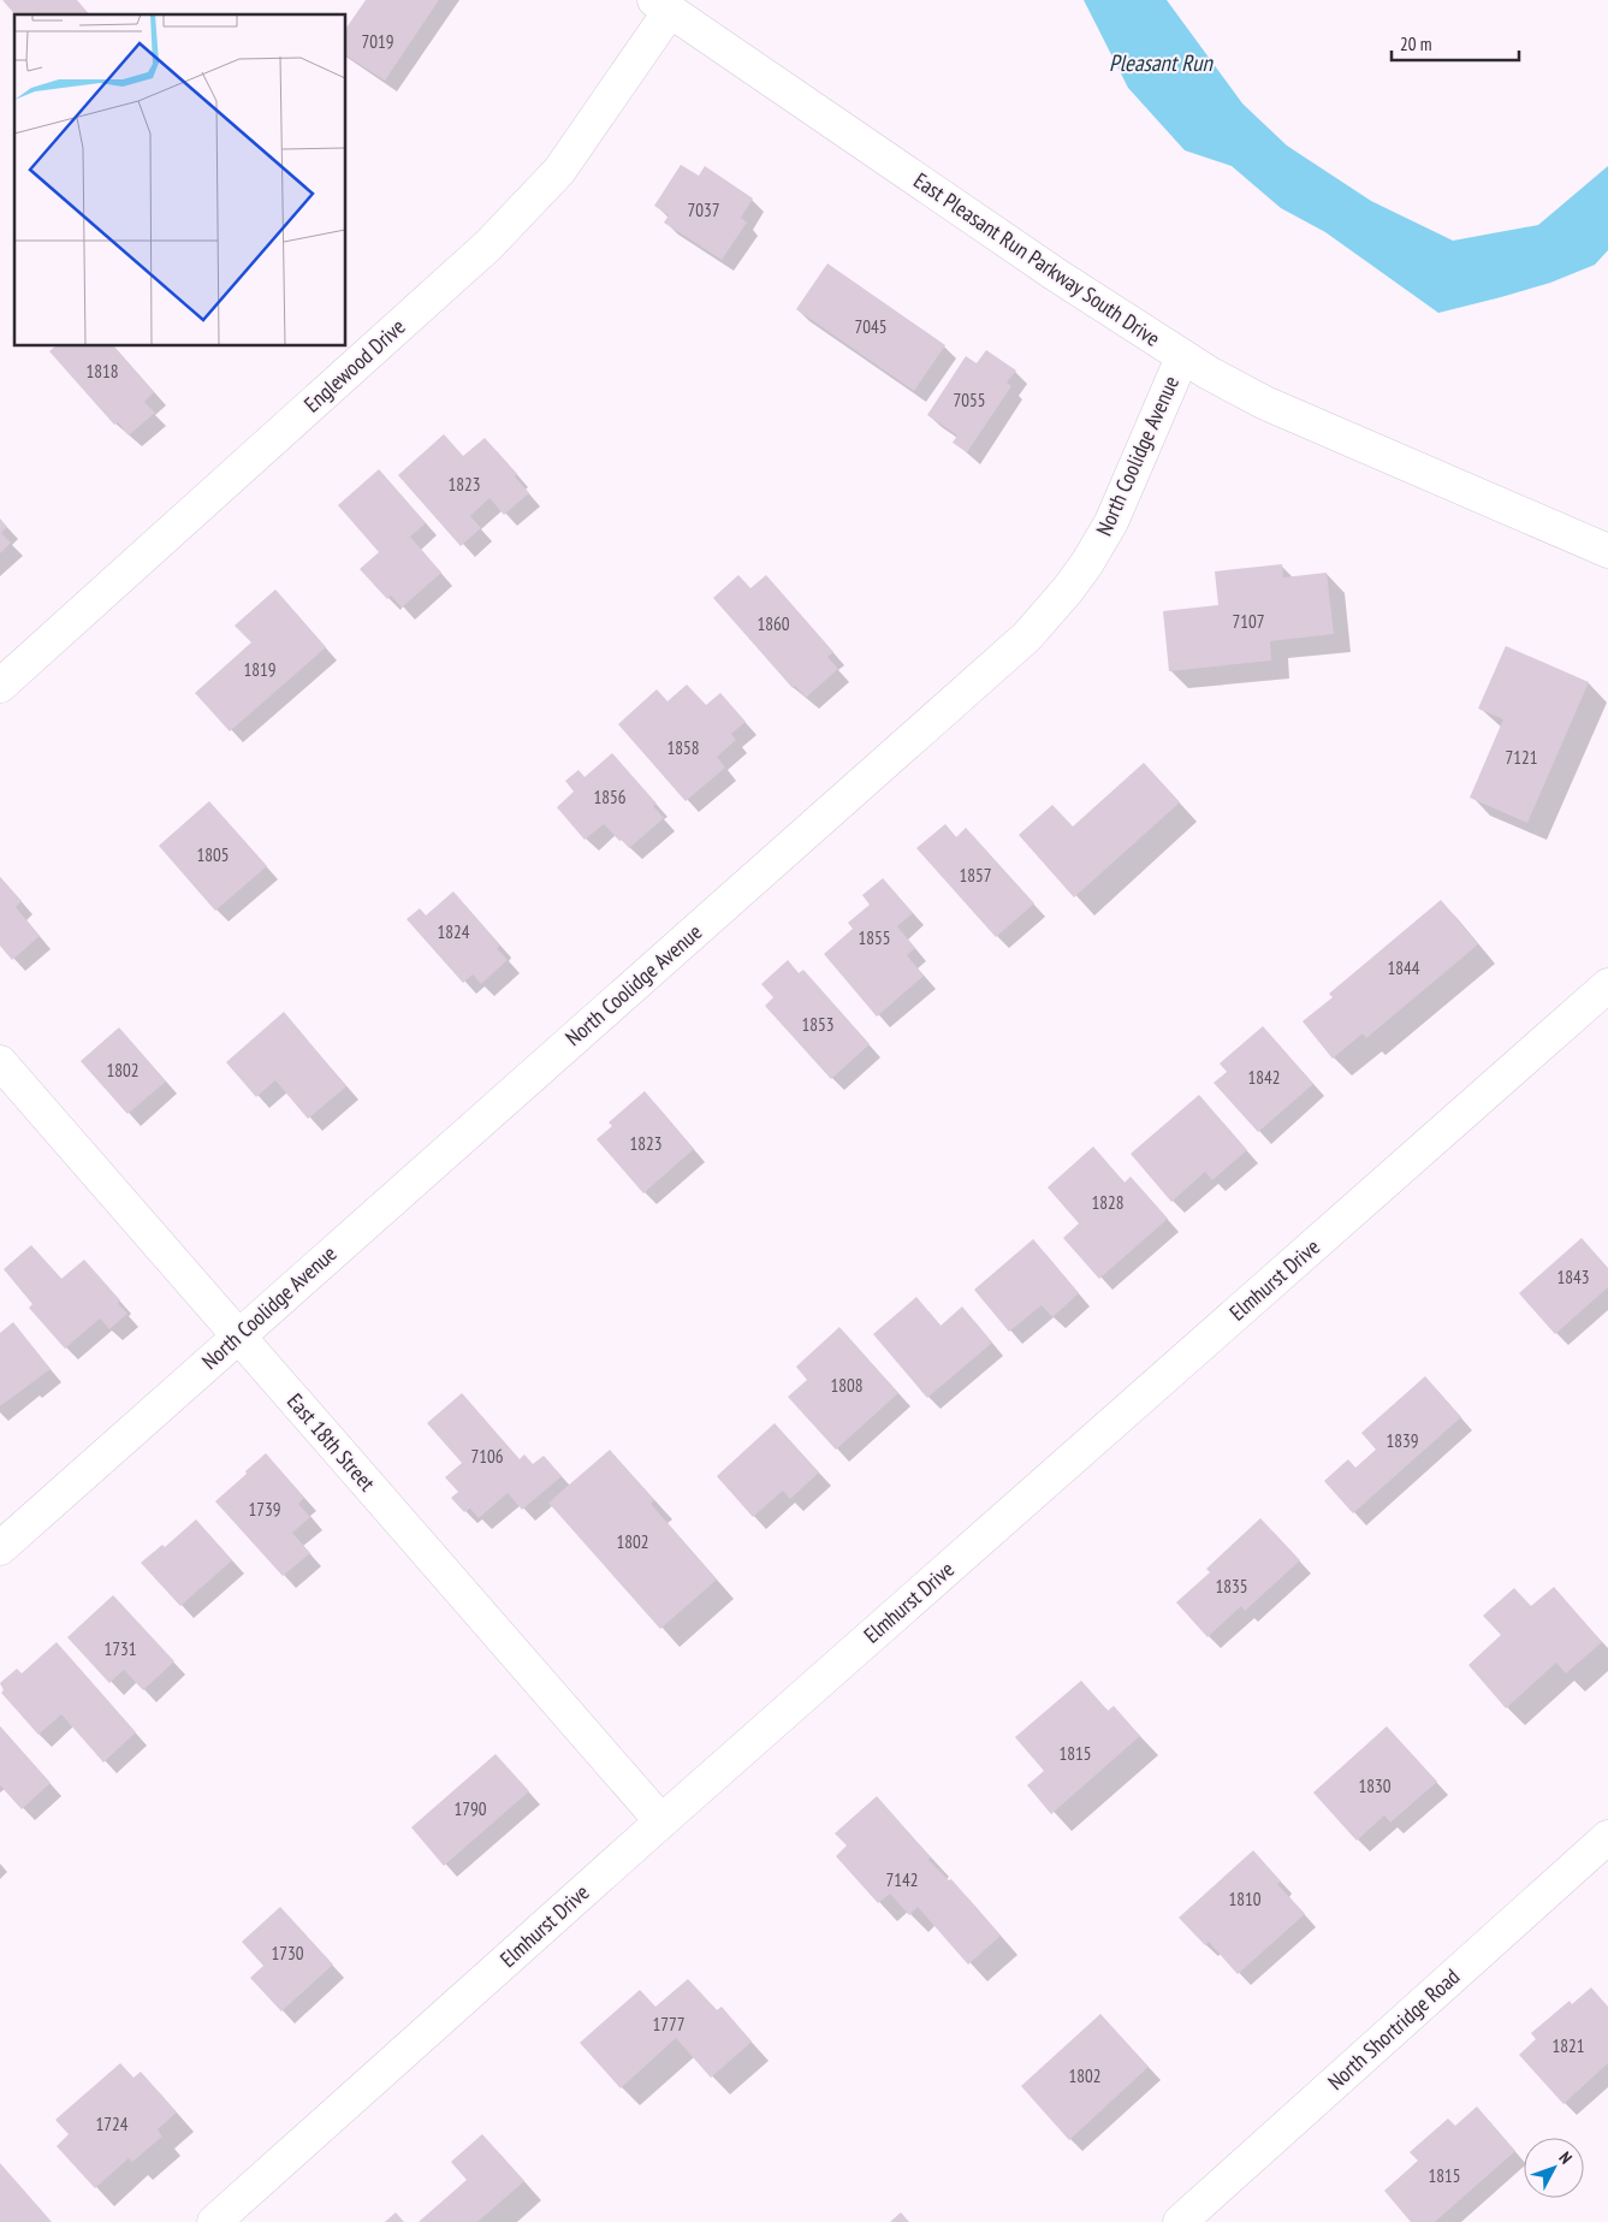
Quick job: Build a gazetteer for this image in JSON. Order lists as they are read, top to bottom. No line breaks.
{"streets":{"street":["East Pleasant Run Parkway South Drive","Englewood Drive","North Coolidge Avenue","Elmhurst Drive","East 18th Street","North Shortridge Road"]},"crossings":[["East Pleasant Run Parkway South Drive","Englewood Drive"],["East Pleasant Run Parkway South Drive","North Coolidge Avenue"],["North Coolidge Avenue","East 18th Street"],["Elmhurst Drive","East 18th Street"]],"water":["Pleasant Run"],"house_numbers":["7019","7037","7045","1818","7055","1823","7107","1860","1819","1858","7121","1856","1805","1857","1824","1855","1844","1853","1802","1842","1823","1828","1843","1808","1839","7106","1739","1802","1835","1731","1815","1830","1790","7142","1810","1730","1777","1821","1802","1724","1815"],"scale_bar":"20 m","north":"top right"}
